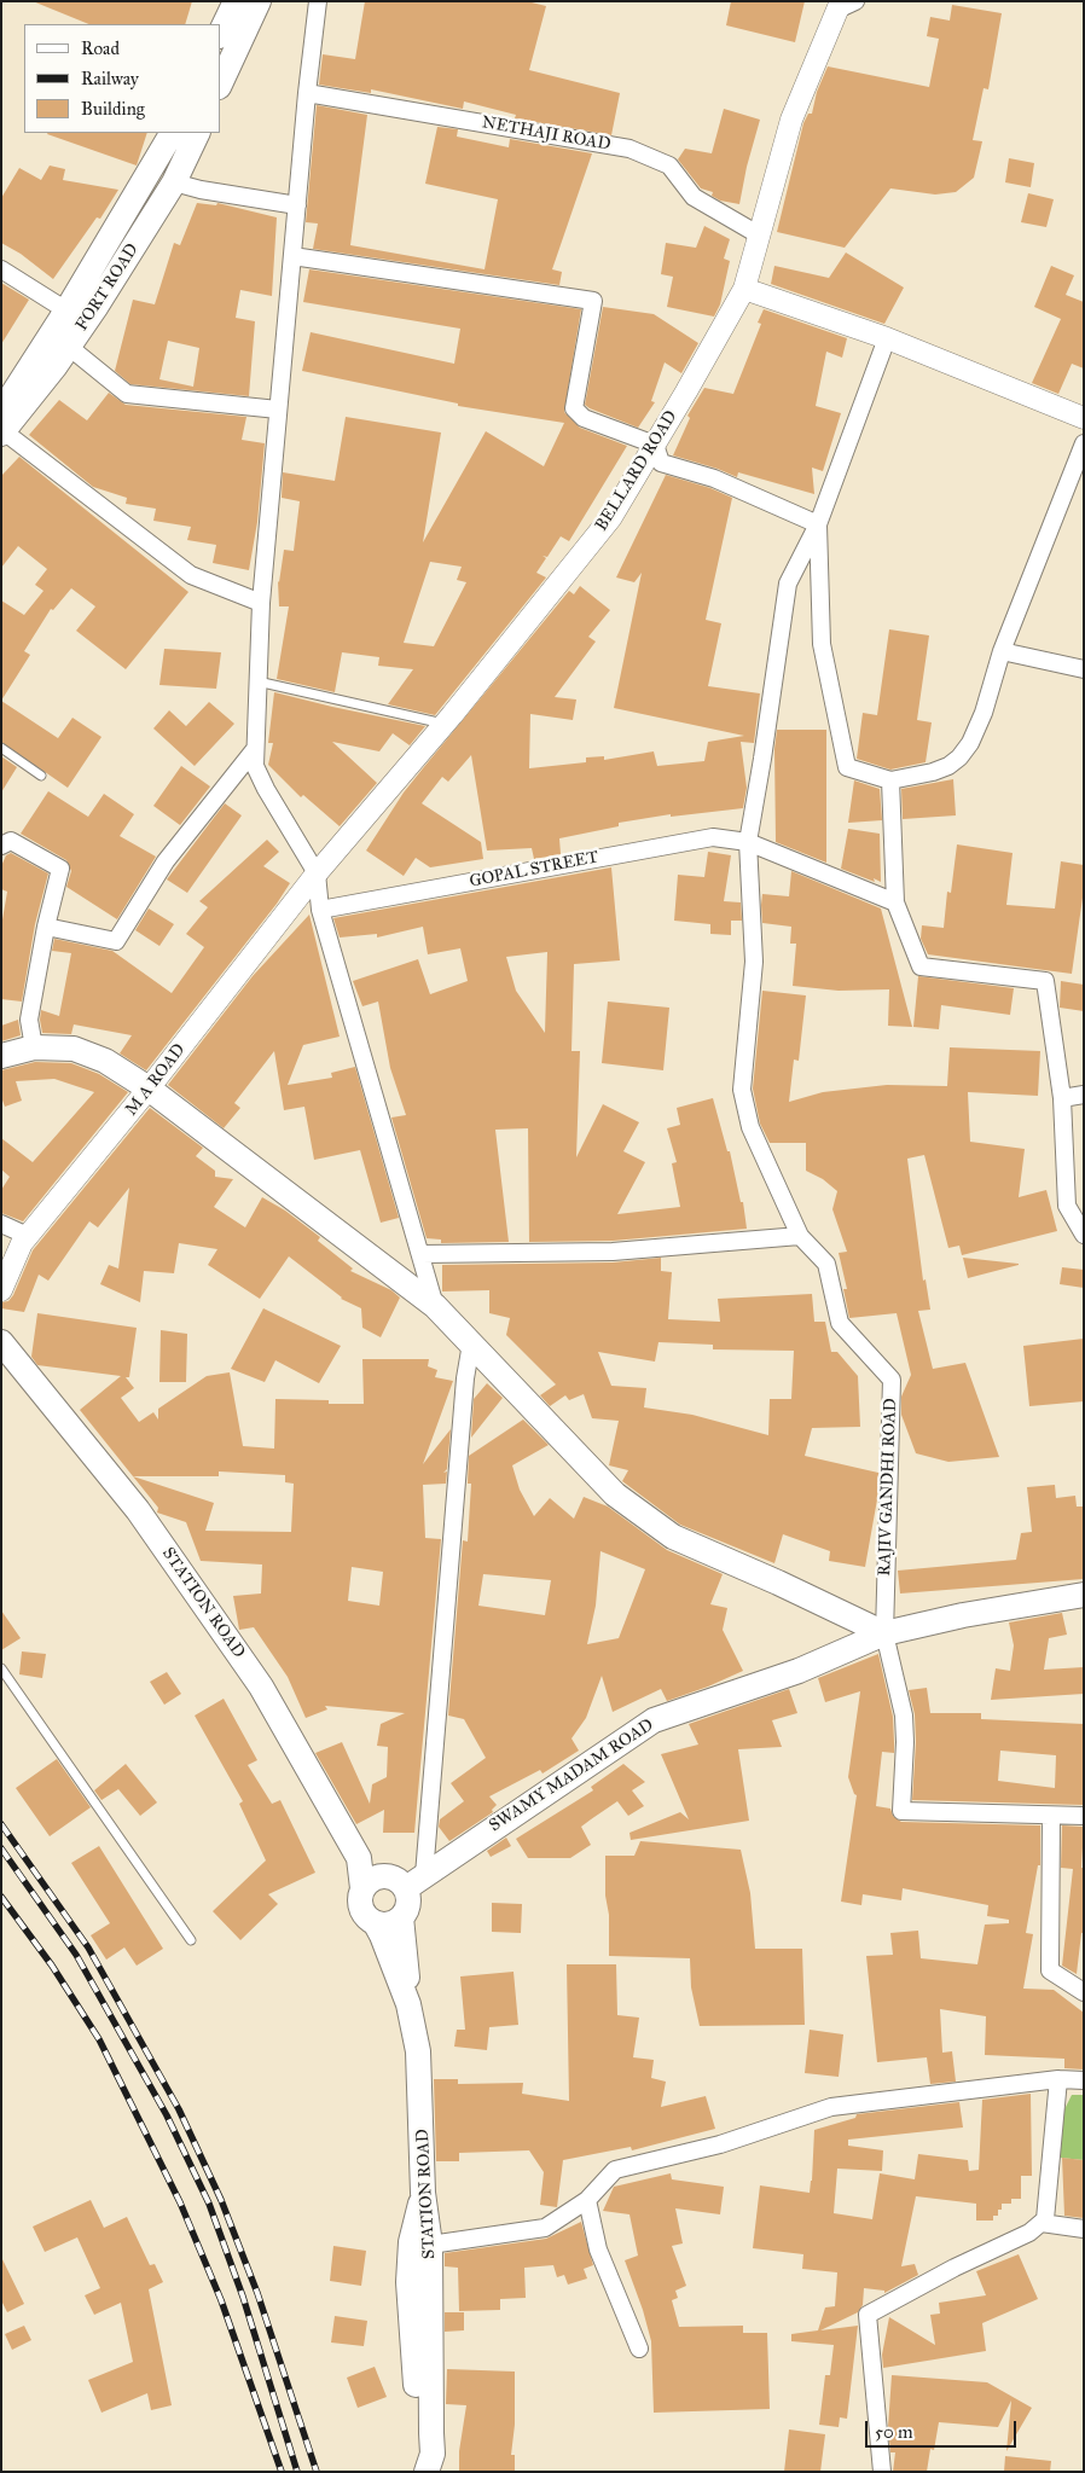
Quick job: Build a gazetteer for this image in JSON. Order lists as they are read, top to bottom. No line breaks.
{"streets":{"main road":["FORT ROAD","STATION ROAD","SWAMY MADAM ROAD"],"street":["NETHAJI ROAD","BELLARD ROAD","GOPAL STREET","M A ROAD","RAJIV GANDHI ROAD"]},"crossings":[["NETHAJI ROAD","BELLARD ROAD"],["BELLARD ROAD","M A ROAD"],["GOPAL STREET","RAJIV GANDHI ROAD"],["RAJIV GANDHI ROAD","SWAMY MADAM ROAD"],["STATION ROAD","SWAMY MADAM ROAD"]],"legend":["Road","Railway","Building"],"scale_bar":"50 m"}
